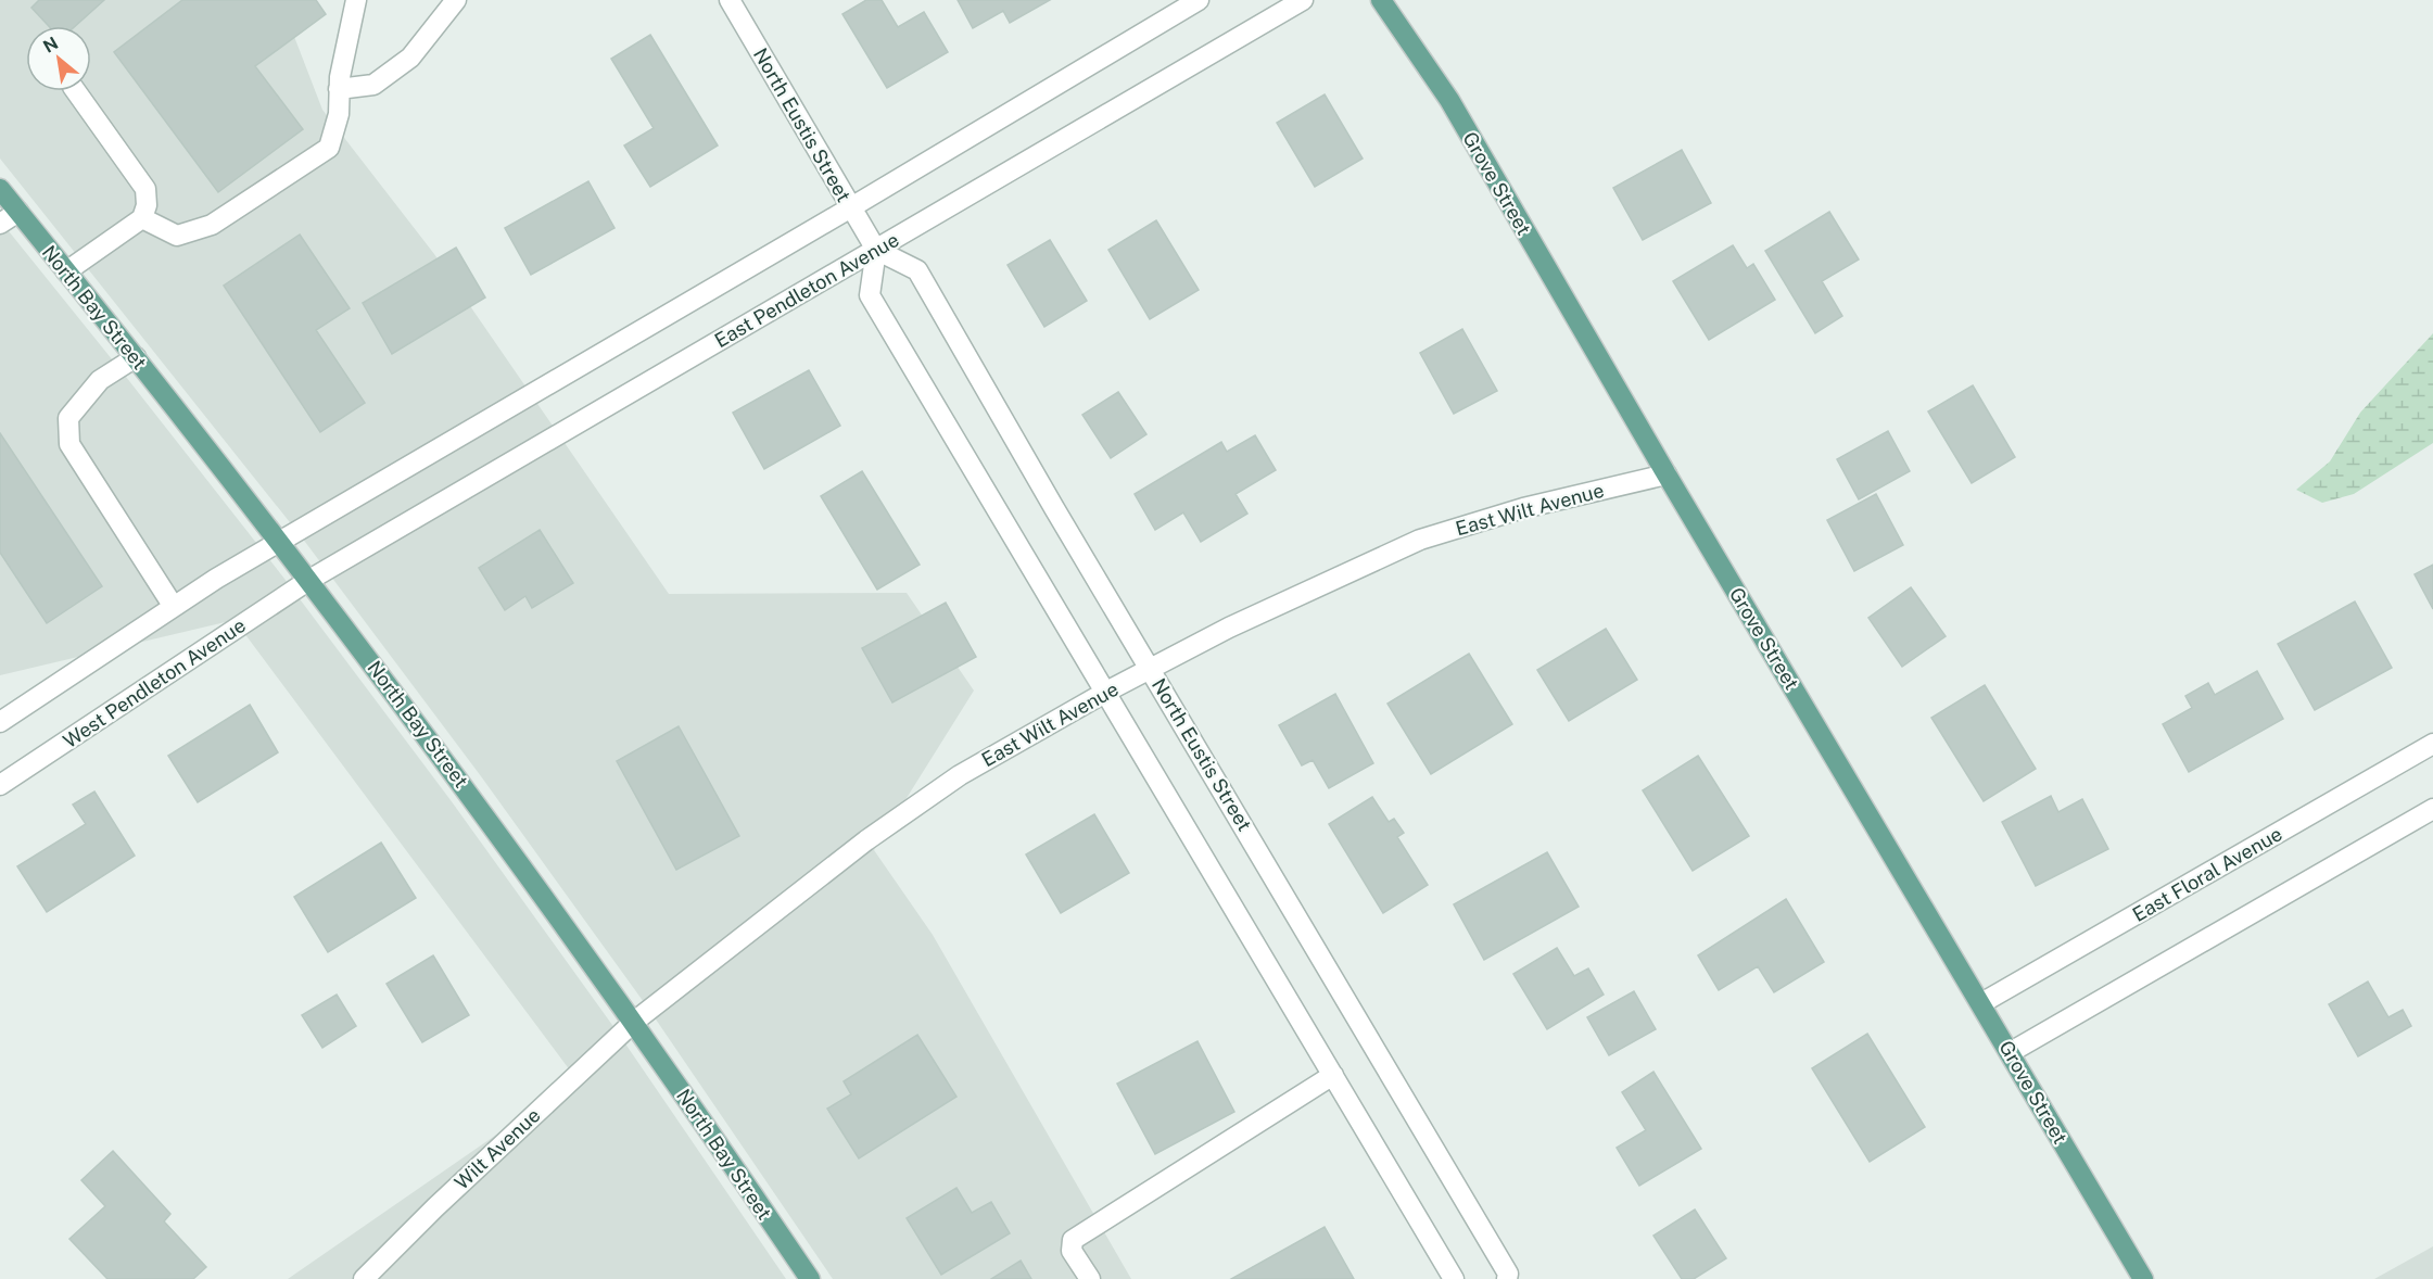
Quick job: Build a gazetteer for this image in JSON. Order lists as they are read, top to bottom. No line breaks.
{"streets":{"main road":["Grove Street","North Bay Street"],"street":["North Eustis Street","East Pendleton Avenue","East Wilt Avenue","West Pendleton Avenue","East Floral Avenue","Wilt Avenue"]},"crossings":[["North Eustis Street","East Pendleton Avenue"],["North Eustis Street","East Wilt Avenue"],["Grove Street","East Wilt Avenue"],["Grove Street","East Floral Avenue"],["East Pendleton Avenue","North Bay Street"],["East Pendleton Avenue","West Pendleton Avenue"],["North Bay Street","East Wilt Avenue"],["North Bay Street","West Pendleton Avenue"],["North Bay Street","Wilt Avenue"],["East Wilt Avenue","Wilt Avenue"]],"north":"top left"}
